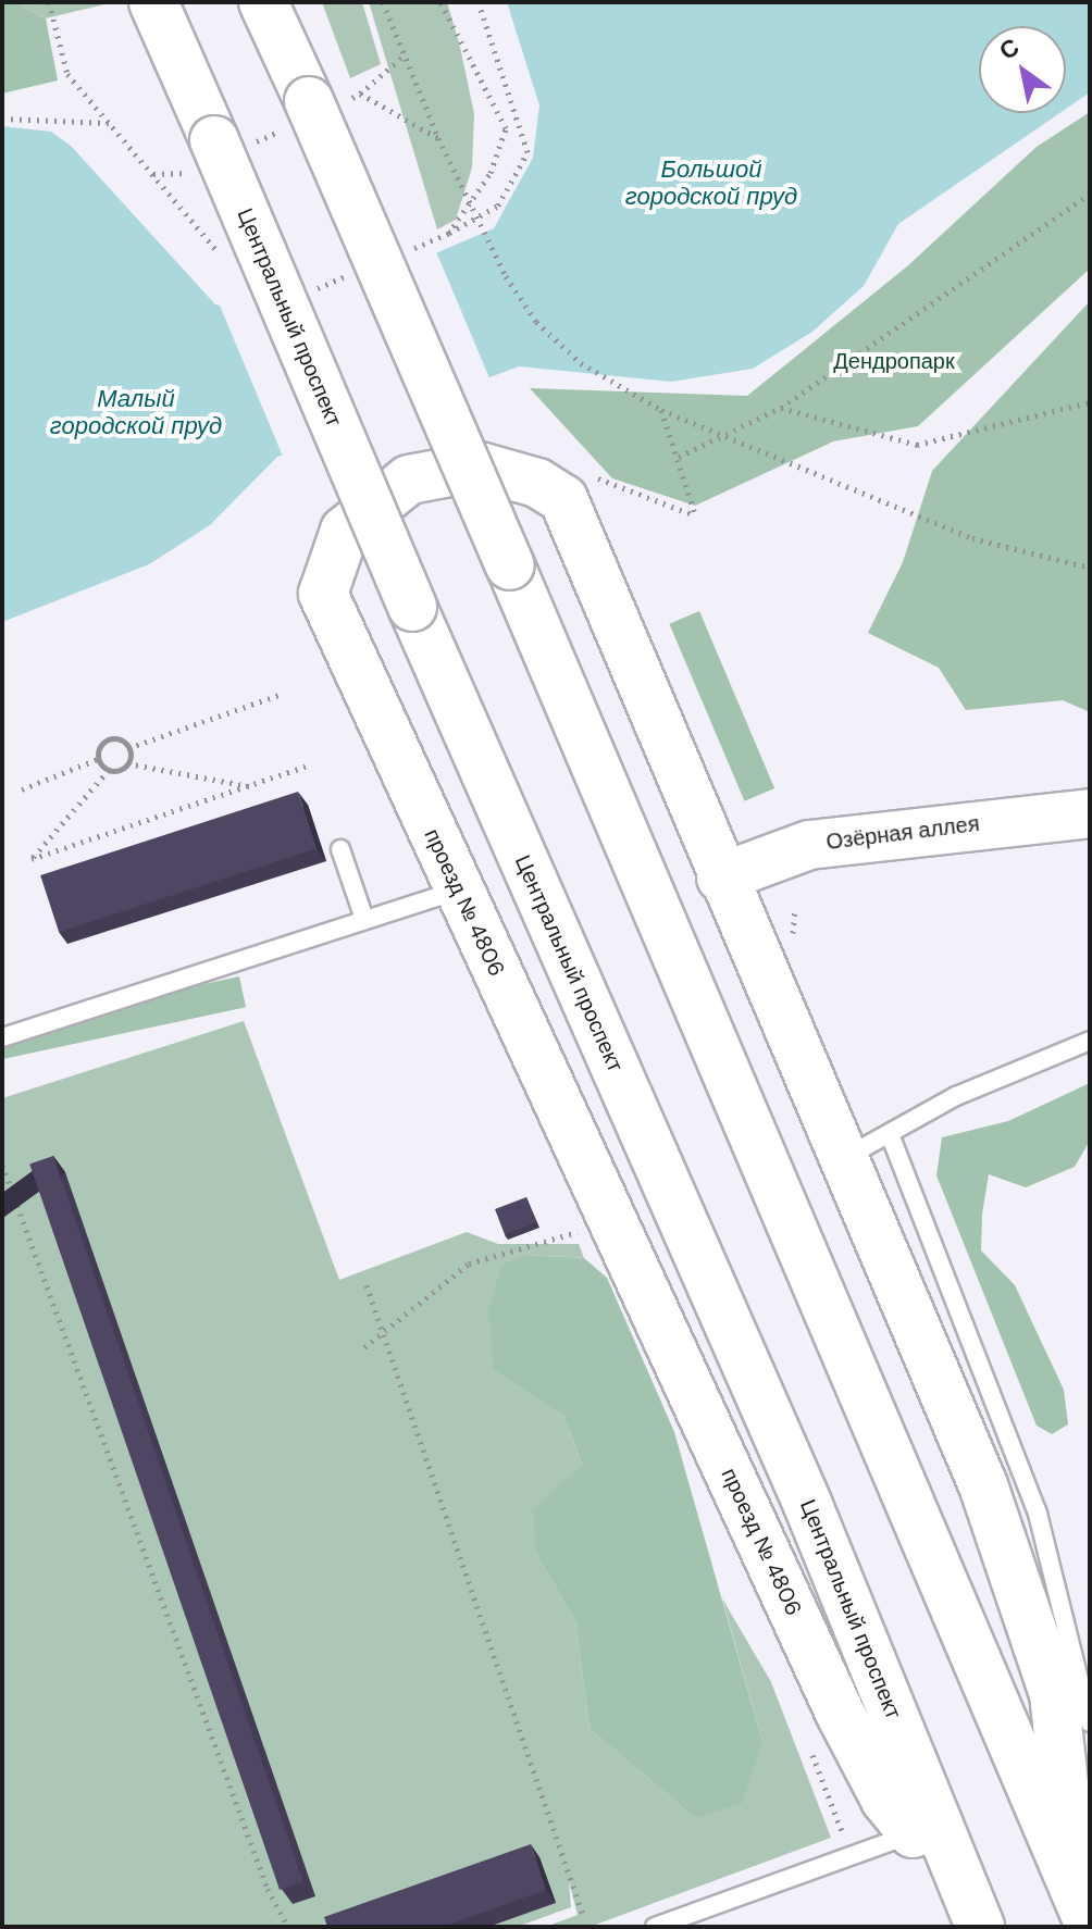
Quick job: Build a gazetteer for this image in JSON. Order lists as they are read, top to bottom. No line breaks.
{"streets":{"main road":["Центральный проспект","Озёрная аллея","проезд № 4806"]},"crossings":[["Центральный проспект","проезд № 4806"],["Озёрная аллея","проезд № 4806"]],"water":["Большой городской пруд","Малый городской пруд"],"parks":["Дендропарк"],"north":"top left"}
